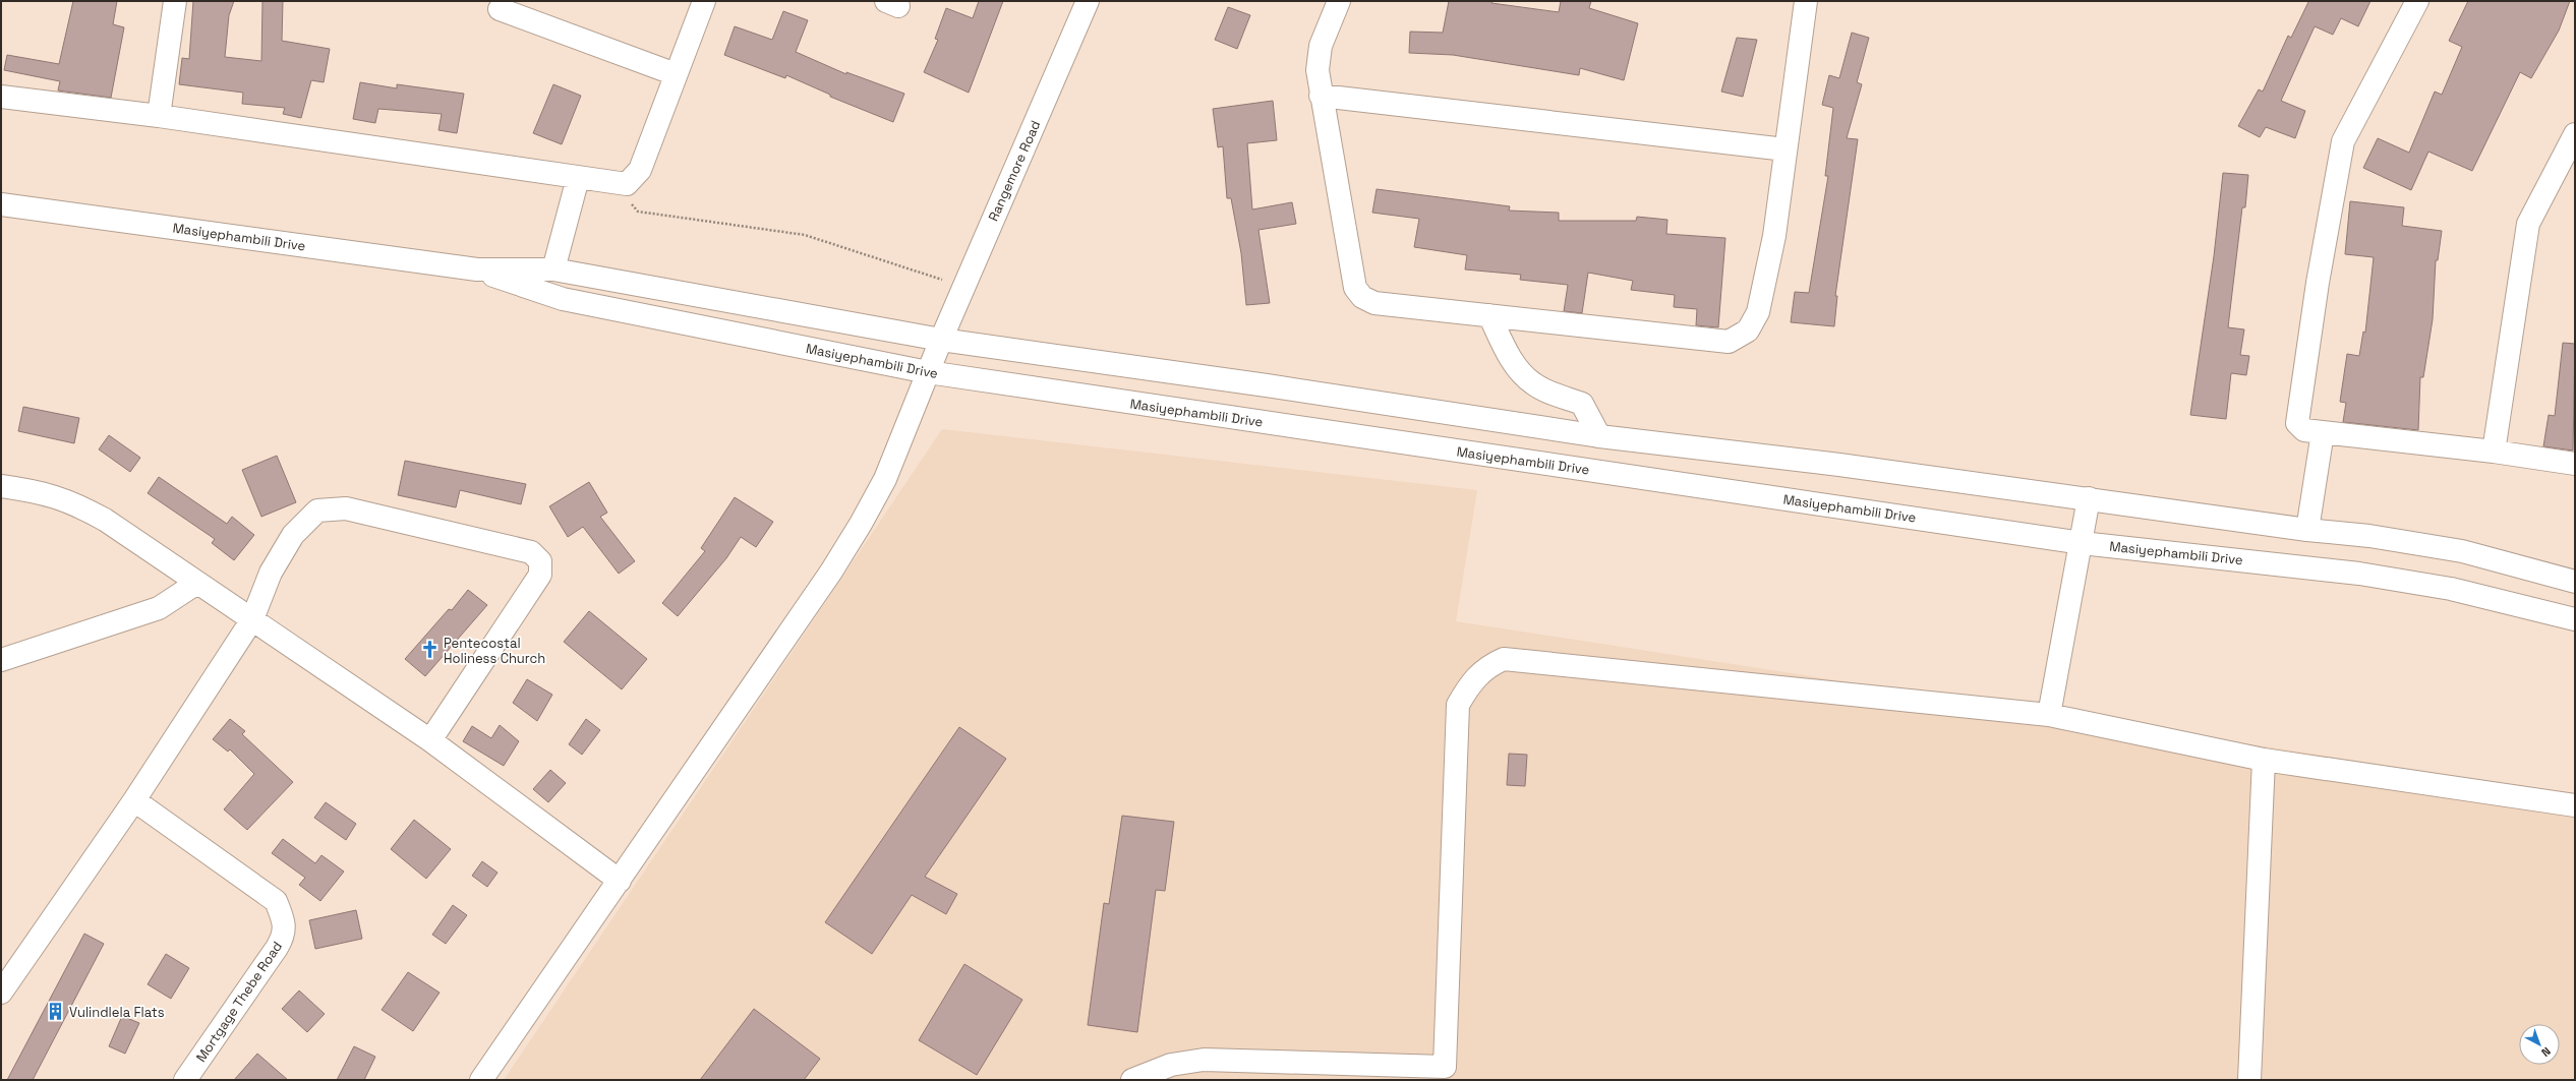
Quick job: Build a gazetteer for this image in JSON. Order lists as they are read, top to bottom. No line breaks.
{"streets":{"street":["Rangemore Road","Masiyephambili Drive","Mortgage Thebe Road"]},"crossings":[["Rangemore Road","Masiyephambili Drive"]],"places":{"church":["Pentecostal Holiness Church"],"building":["Vulindlela Flats"]},"north":"bottom right"}
